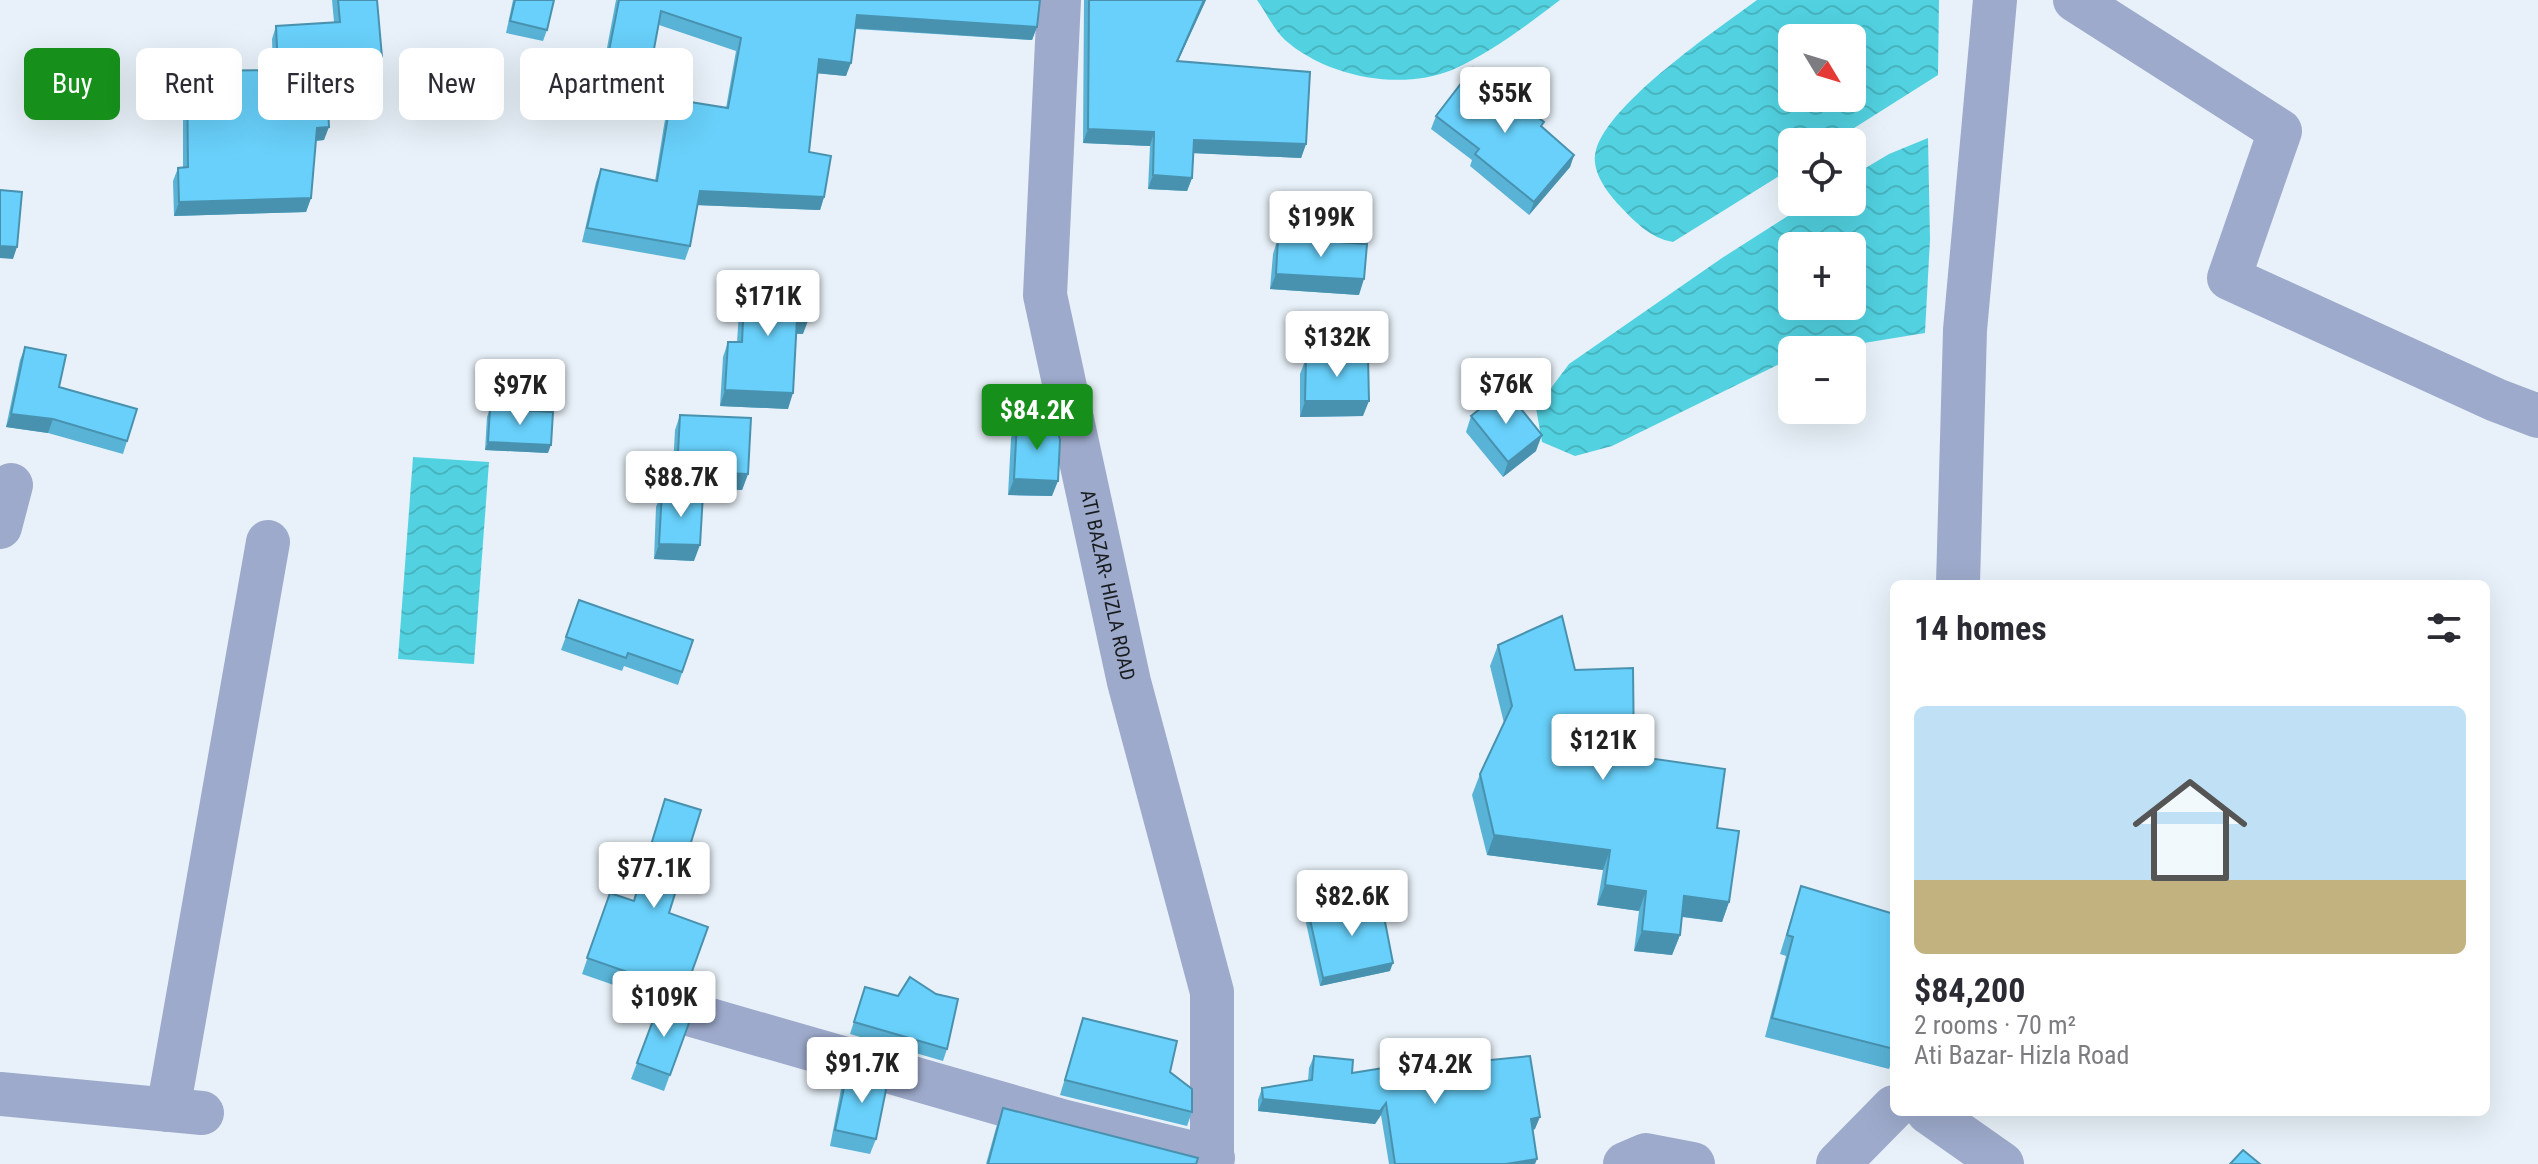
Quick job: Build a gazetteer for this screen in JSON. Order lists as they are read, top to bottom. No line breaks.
{"streets":{"street":["ATI BAZAR- HIZLA ROAD"]},"north":"bottom right","page":{"map_buttons":["+","−"],"chip":["Buy","Rent","Filters","New","Apartment"],"price":["$55K","$199K","$171K","$132K","$76K","$97K","$84.2K","$88.7K","$121K","$77.1K","$82.6K","$109K","$91.7K","$74.2K"],"heading":"14 homes","list":[{"name":"$84,200","note":"2 rooms · 70 m² · Ati Bazar- Hizla Road"}]}}
